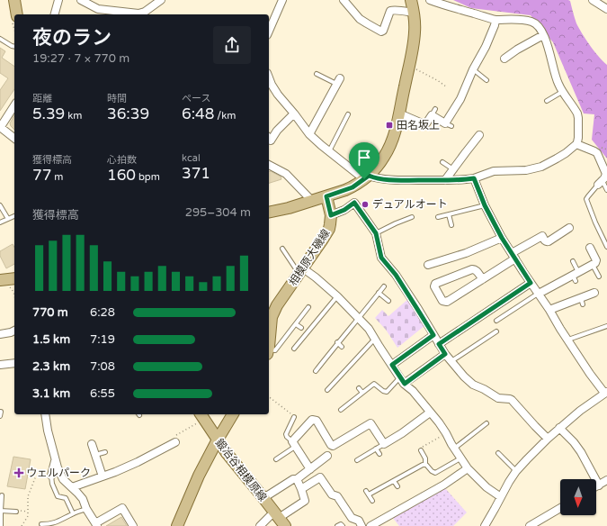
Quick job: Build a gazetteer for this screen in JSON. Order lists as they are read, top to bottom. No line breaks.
{"streets":{"main road":["相模原大磯線","鍛冶谷相模原線"]},"places":{"transit":["田名坂上"],"other":["デュアルオート"],"health":["ウェルパーク"]},"north":"bottom","page":{"heading":["夜のラン","19:27 · 7 × 770 m"],"stats":[["距離","5.39 km"],["時間","36:39"],["ペース","6:48 /km"],["獲得標高","77 m"],["心拍数","160 bpm"],["kcal","371"]],"chart":["獲得標高","295–304 m"],"list":[{"name":"770 m","note":"6:28"},{"name":"1.5 km","note":"7:19"},{"name":"2.3 km","note":"7:08"},{"name":"3.1 km","note":"6:55"}]}}
